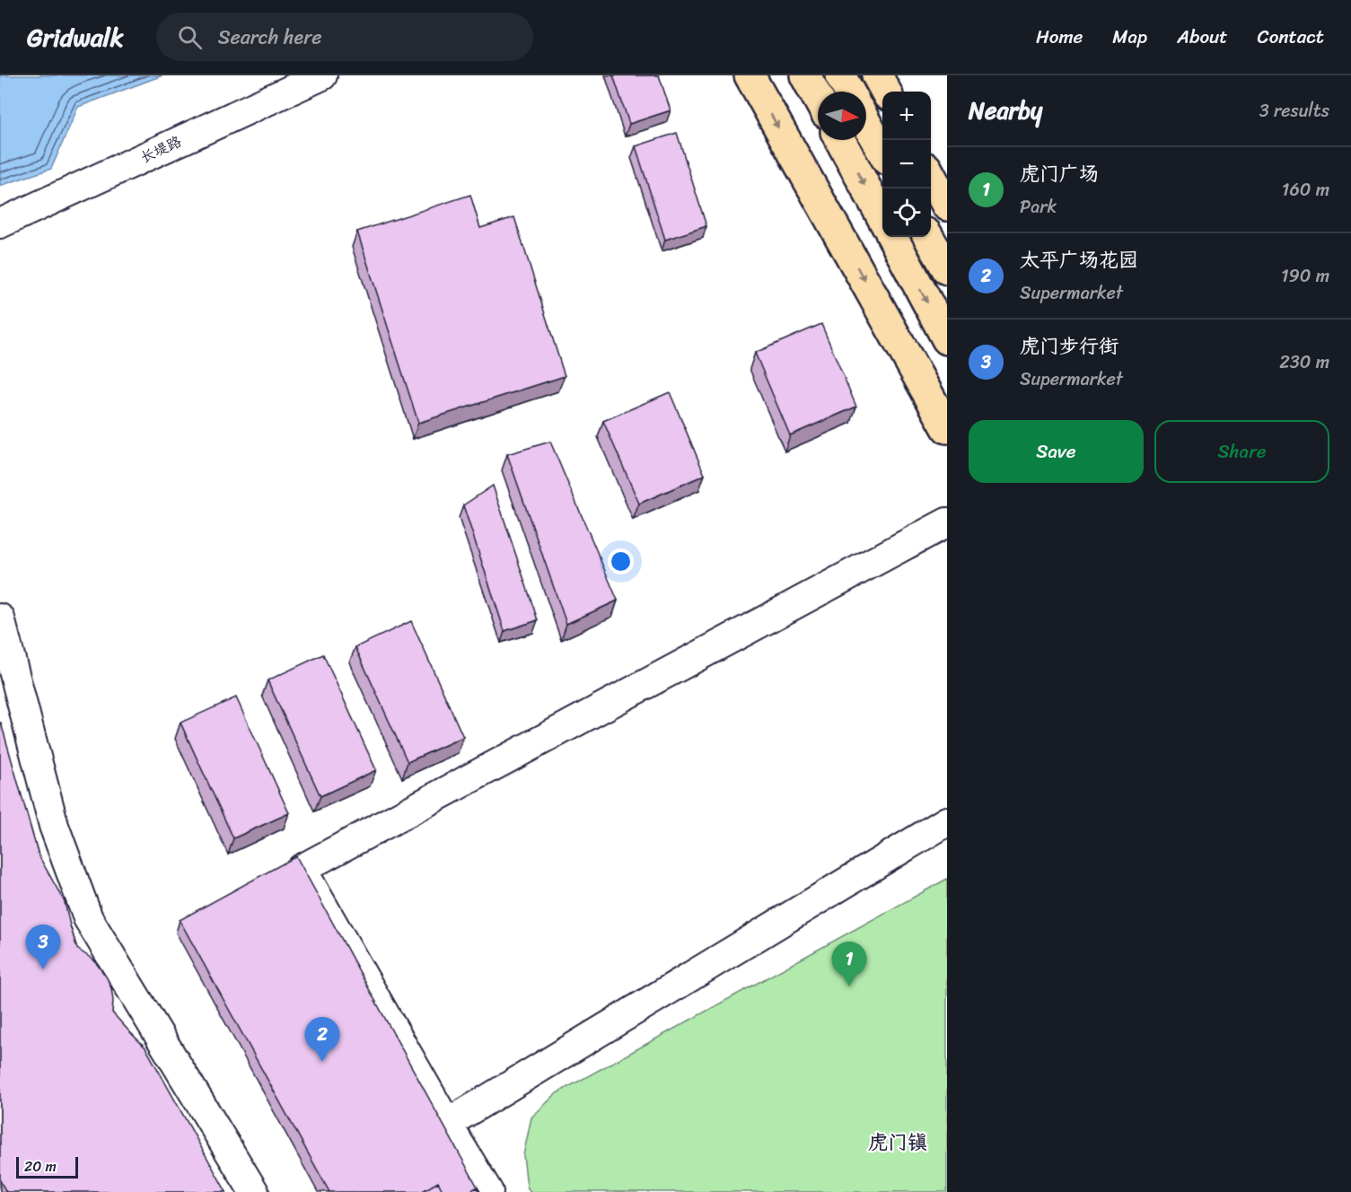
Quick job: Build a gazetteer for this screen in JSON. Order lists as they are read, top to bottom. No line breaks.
{"streets":{"street":["长堤路"]},"districts":["虎门镇"],"scale_bar":"20 m","north":"right","page":{"header":"Gridwalk","search":"Search here","nav":["Home","Map","About","Contact"],"heading":["Nearby","3 results"],"map_buttons":["+","−"],"list":[{"mark":"1","name":"虎门广场","note":"Park","value":"160 m"},{"mark":"2","name":"太平广场花园","note":"Supermarket","value":"190 m"},{"mark":"3","name":"虎门步行街","note":"Supermarket","value":"230 m"}],"buttons":["Save","Share"],"pins":["3","1","2"],"scale":"20 m"}}
